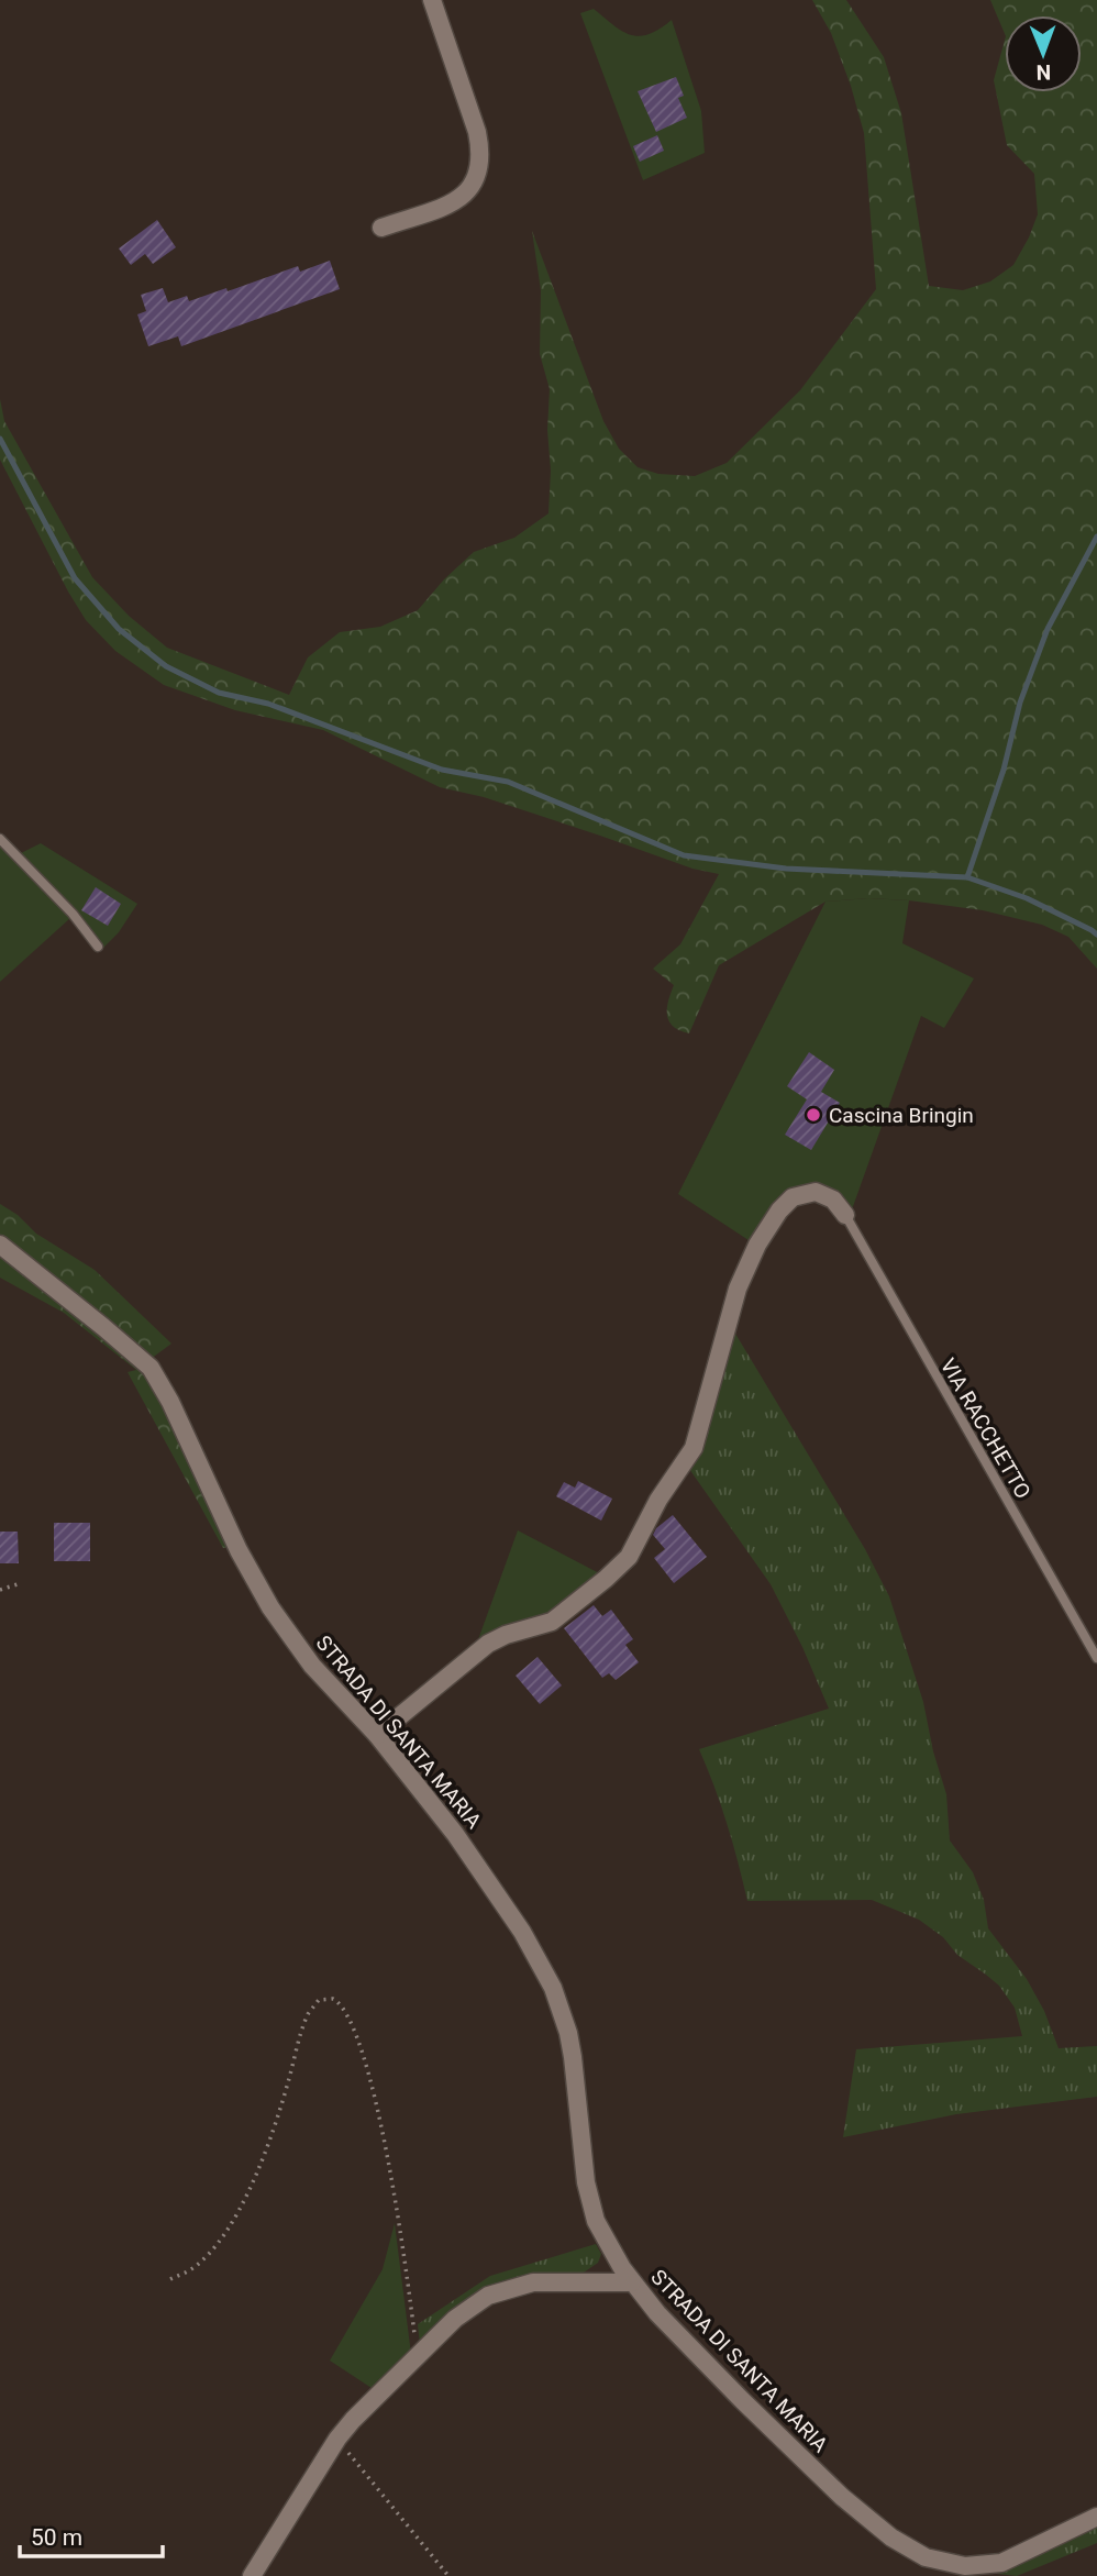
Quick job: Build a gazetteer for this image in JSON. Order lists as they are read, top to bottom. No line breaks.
{"streets":{"street":["STRADA DI SANTA MARIA"],"lane":["VIA RACCHETTO"]},"places":["Cascina Bringin"],"scale_bar":"50 m","north":"bottom"}
